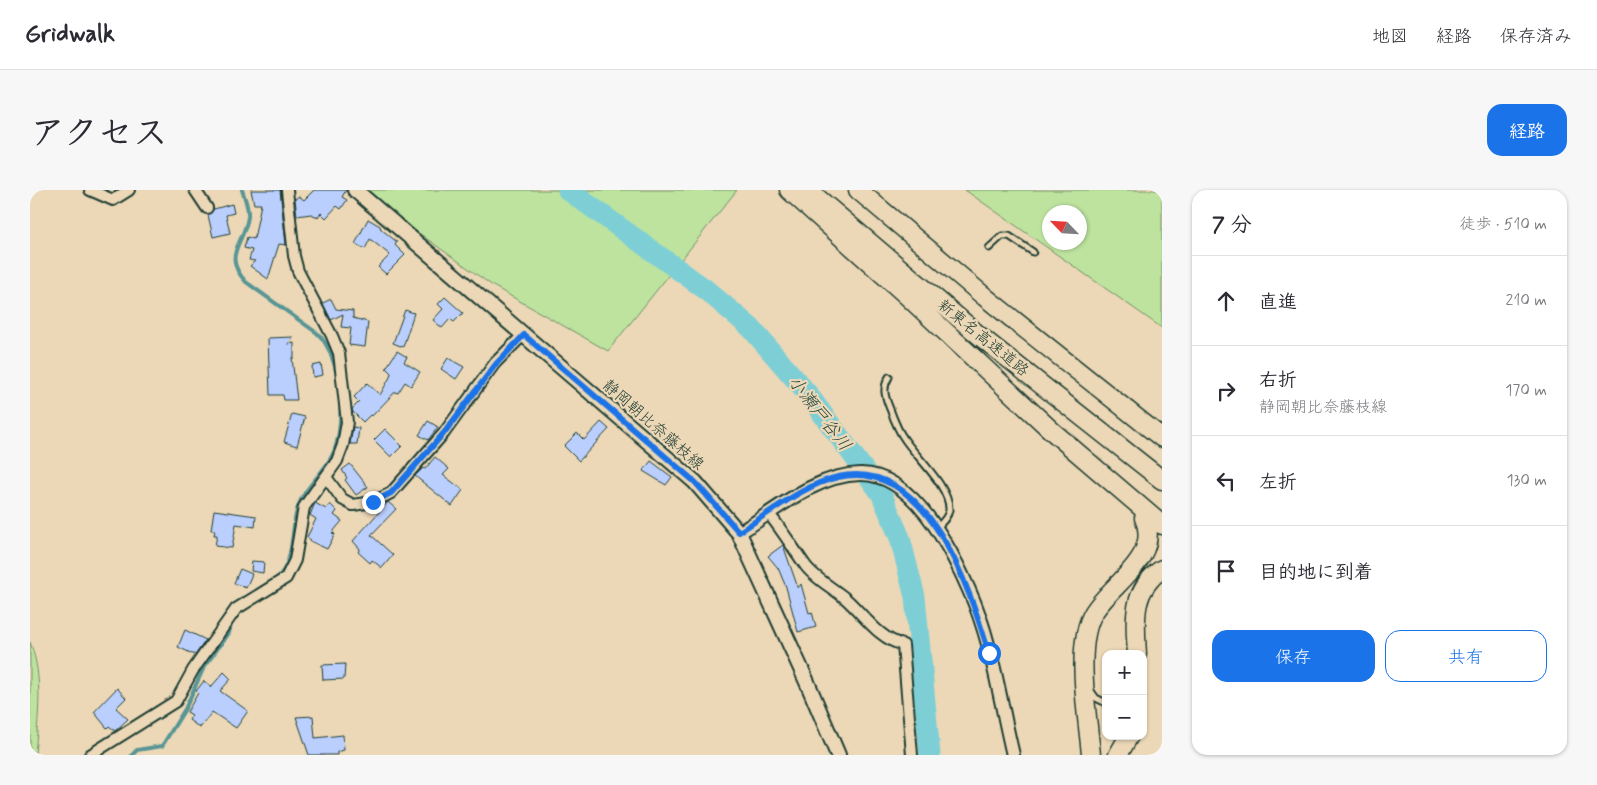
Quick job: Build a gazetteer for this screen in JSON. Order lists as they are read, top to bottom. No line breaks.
{"streets":{"highway":["新東名高速道路"],"main road":["静岡朝比奈藤枝線"]},"water":["小瀬戸谷川"],"north":"top left","page":{"header":"Gridwalk","nav":["地図","経路","保存済み"],"title":"アクセス","buttons":["経路",["保存","共有"]],"heading":["7 分","徒歩 · 510 m"],"list":[["直進","210 m"],["右折","静岡朝比奈藤枝線","170 m"],["左折","130 m"],"目的地に到着"],"map_buttons":["+","−"]}}
